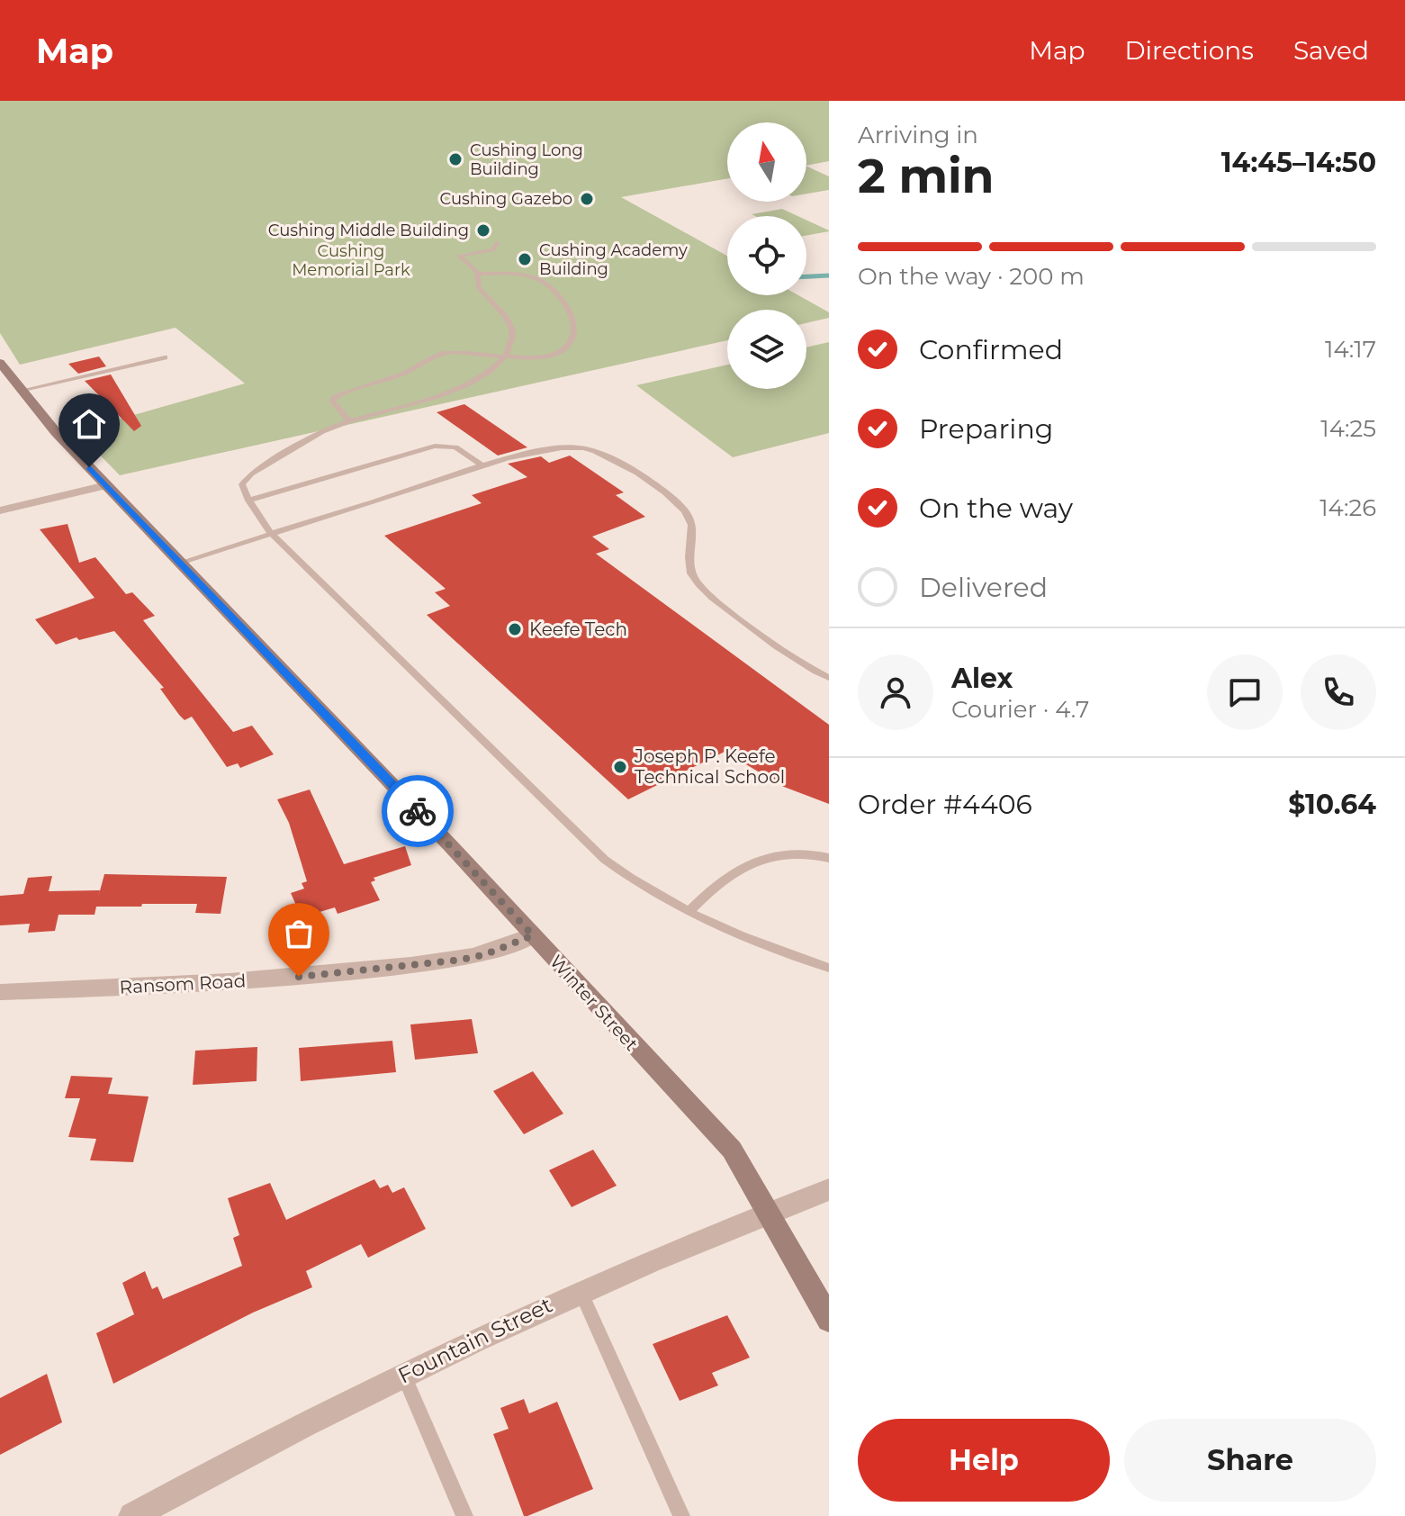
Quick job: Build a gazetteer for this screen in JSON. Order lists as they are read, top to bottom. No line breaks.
{"streets":{"main road":["Winter Street"],"street":["Ransom Road","Fountain Street"]},"crossings":[["Ransom Road","Winter Street"],["Winter Street","Fountain Street"]],"parks":["Cushing Memorial Park"],"places":["Cushing Long Building","Cushing Gazebo","Cushing Middle Building","Cushing Academy Building","Keefe Tech","Joseph P. Keefe Technical School"],"north":"top","page":{"header":"Map","nav":["Map","Directions","Saved"],"heading":["2 min","Arriving in","14:45–14:50"],"panel":["Alex","Courier · 4.7","Order #4406","$10.64"],"bar":"On the way · 200 m","list":[["Confirmed","14:17"],["Preparing","14:25"],["On the way","14:26"],"Delivered"],"buttons":["Help","Share"]}}
